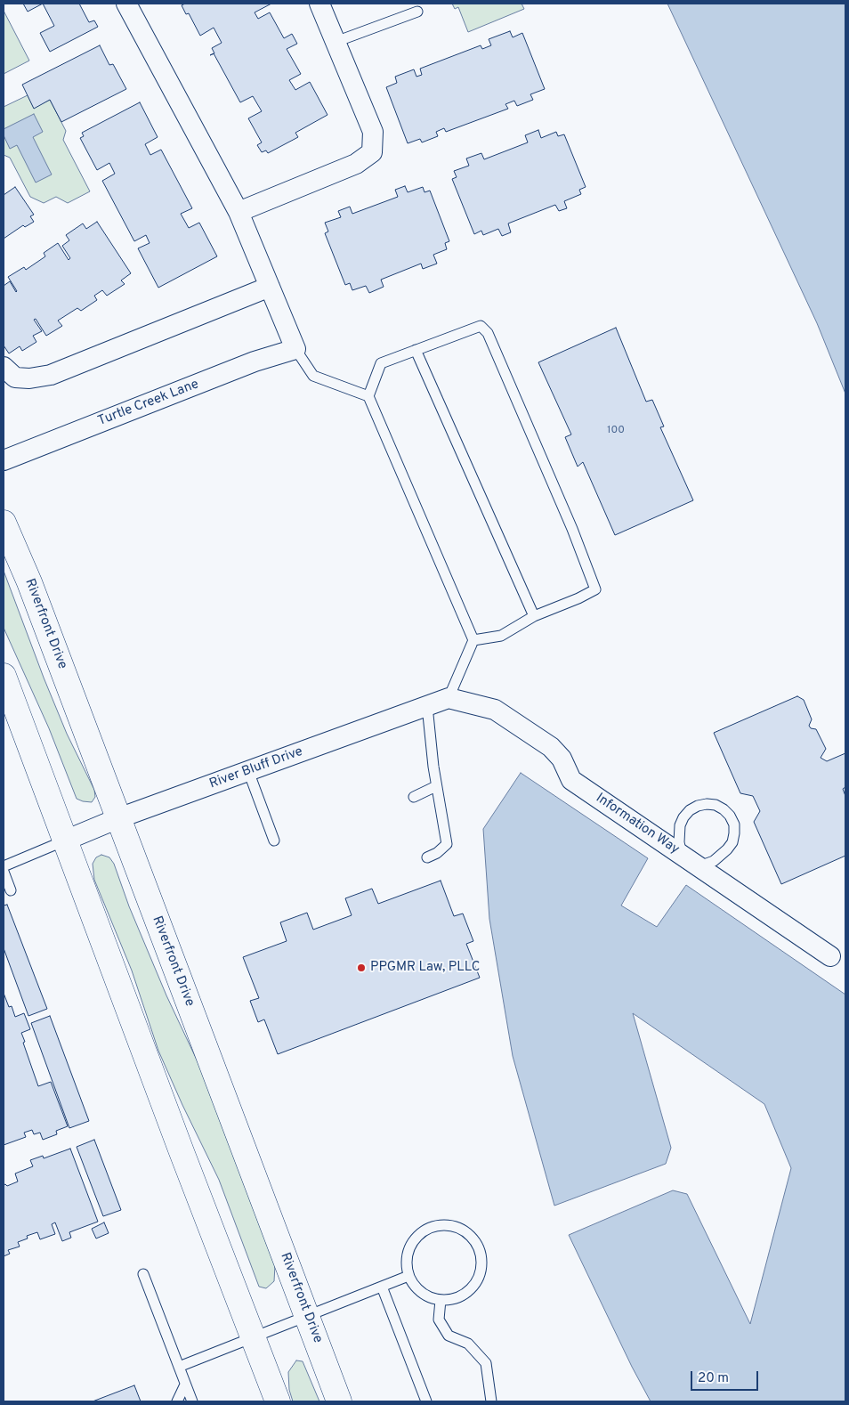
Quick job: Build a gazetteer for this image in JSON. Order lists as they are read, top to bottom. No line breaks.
{"streets":{"street":["Turtle Creek Lane","Riverfront Drive","River Bluff Drive","Information Way"]},"crossings":[["Riverfront Drive","River Bluff Drive"],["River Bluff Drive","Information Way"]],"places":["PPGMR Law, PLLC"],"house_numbers":["100"],"scale_bar":"20 m"}
